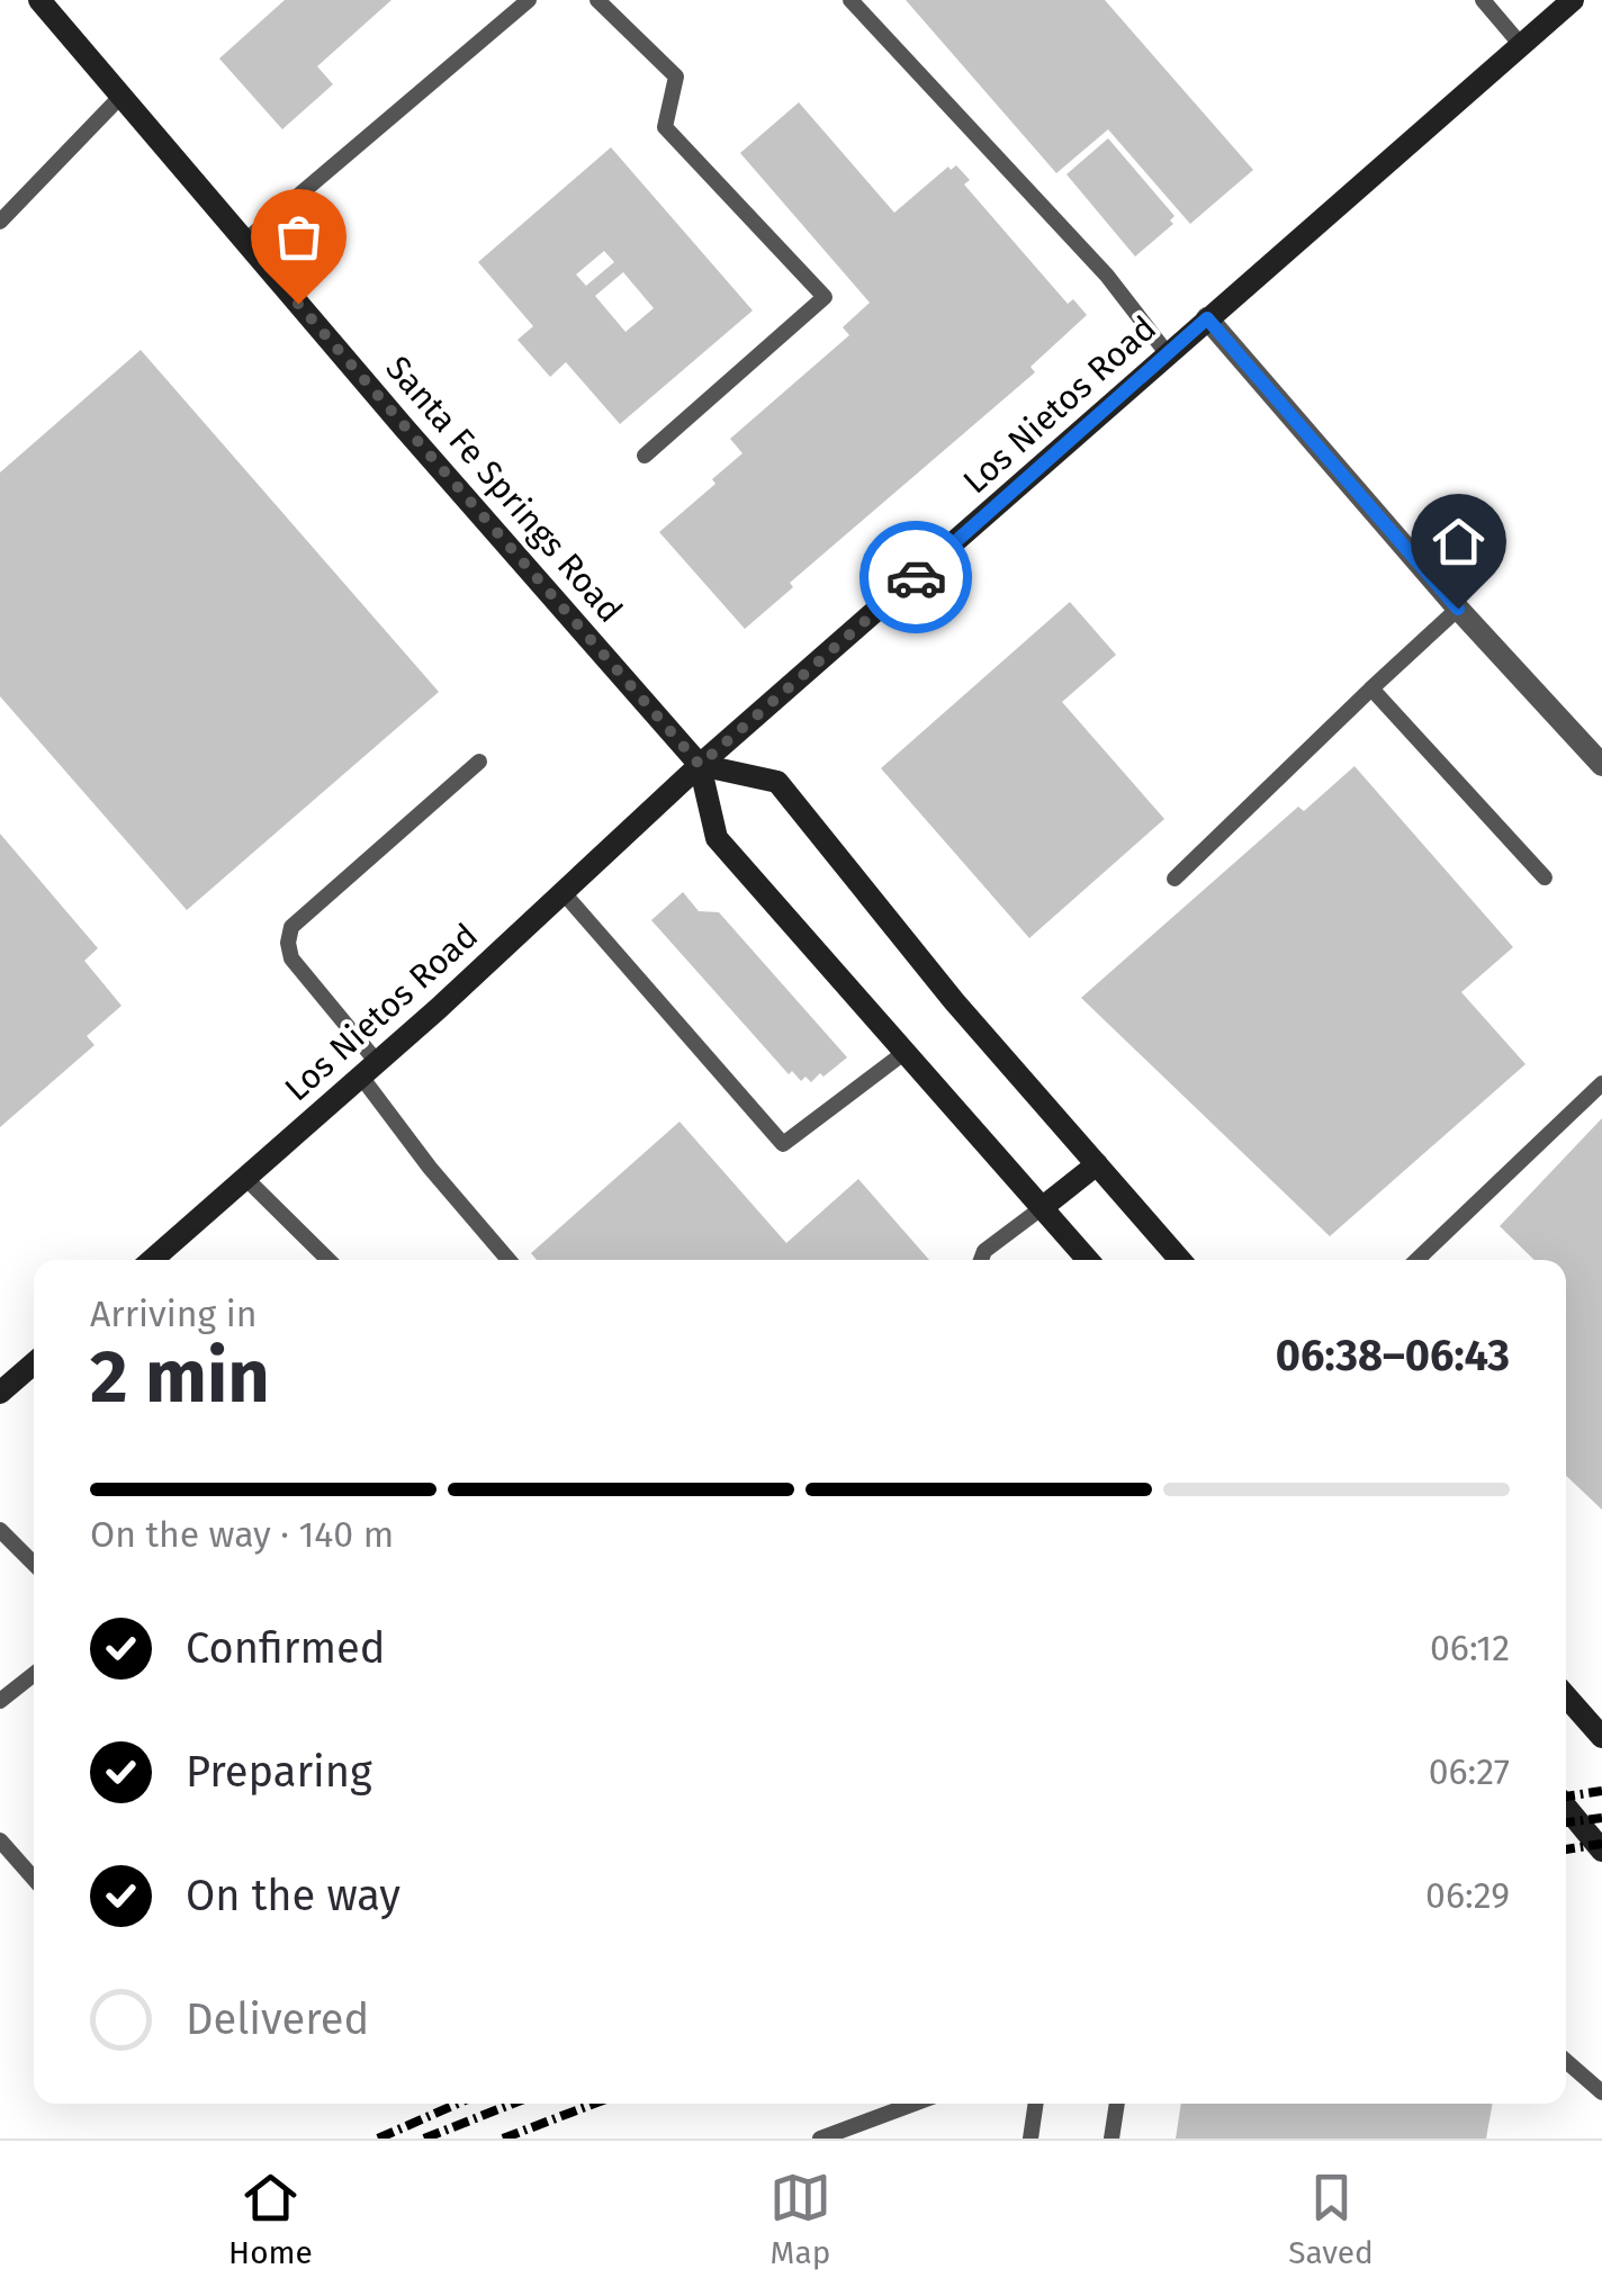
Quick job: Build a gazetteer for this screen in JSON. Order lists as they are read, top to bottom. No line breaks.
{"streets":{"main road":["Los Nietos Road","Santa Fe Springs Road"]},"crossings":[["Los Nietos Road","Santa Fe Springs Road"]],"page":{"heading":["2 min","Arriving in","06:38–06:43"],"bar":"On the way · 140 m","list":[["Confirmed","06:12"],["Preparing","06:27"],["On the way","06:29"],"Delivered"],"tabs":["Home","Map","Saved"]}}
